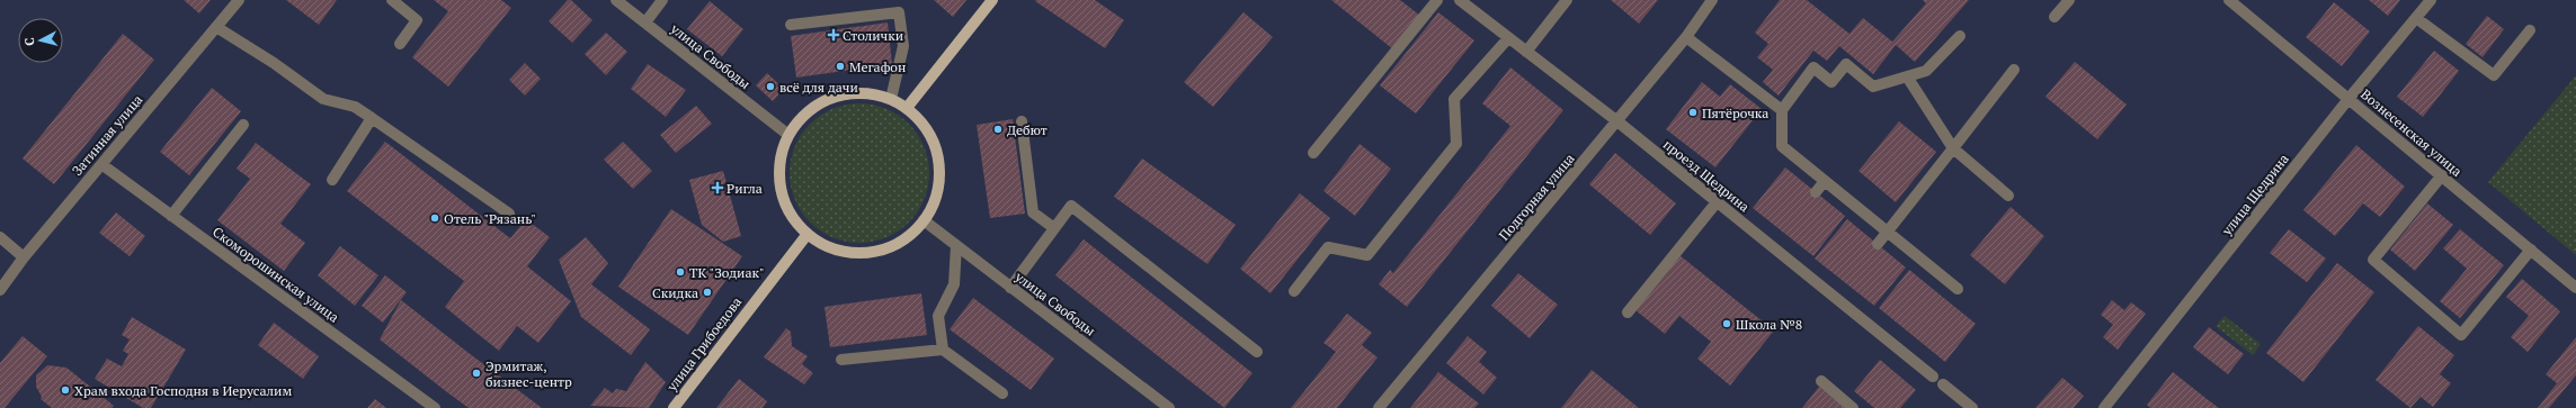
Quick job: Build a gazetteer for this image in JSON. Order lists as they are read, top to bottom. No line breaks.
{"streets":{"main road":["улица Грибоедова"],"street":["улица Свободы","Вознесенская улица","Затинная улица","проезд Щедрина","улица Щедрина","Подгорная улица","Скоморошинская улица"]},"crossings":[["улица Свободы","улица Грибоедова"],["Вознесенская улица","улица Щедрина"],["Затинная улица","Скоморошинская улица"],["проезд Щедрина","Подгорная улица"]],"places":{"health":["Столички","Ригла"],"other":["Мегафон","всё для дачи","Пятёрочка","Дебют","Отель \"Рязань\"","ТК \"Зодиак\"","Скидка","Школа №8","Эрмитаж, бизнес-центр","Храм входа Господня в Иерусалим"]},"north":"left"}
